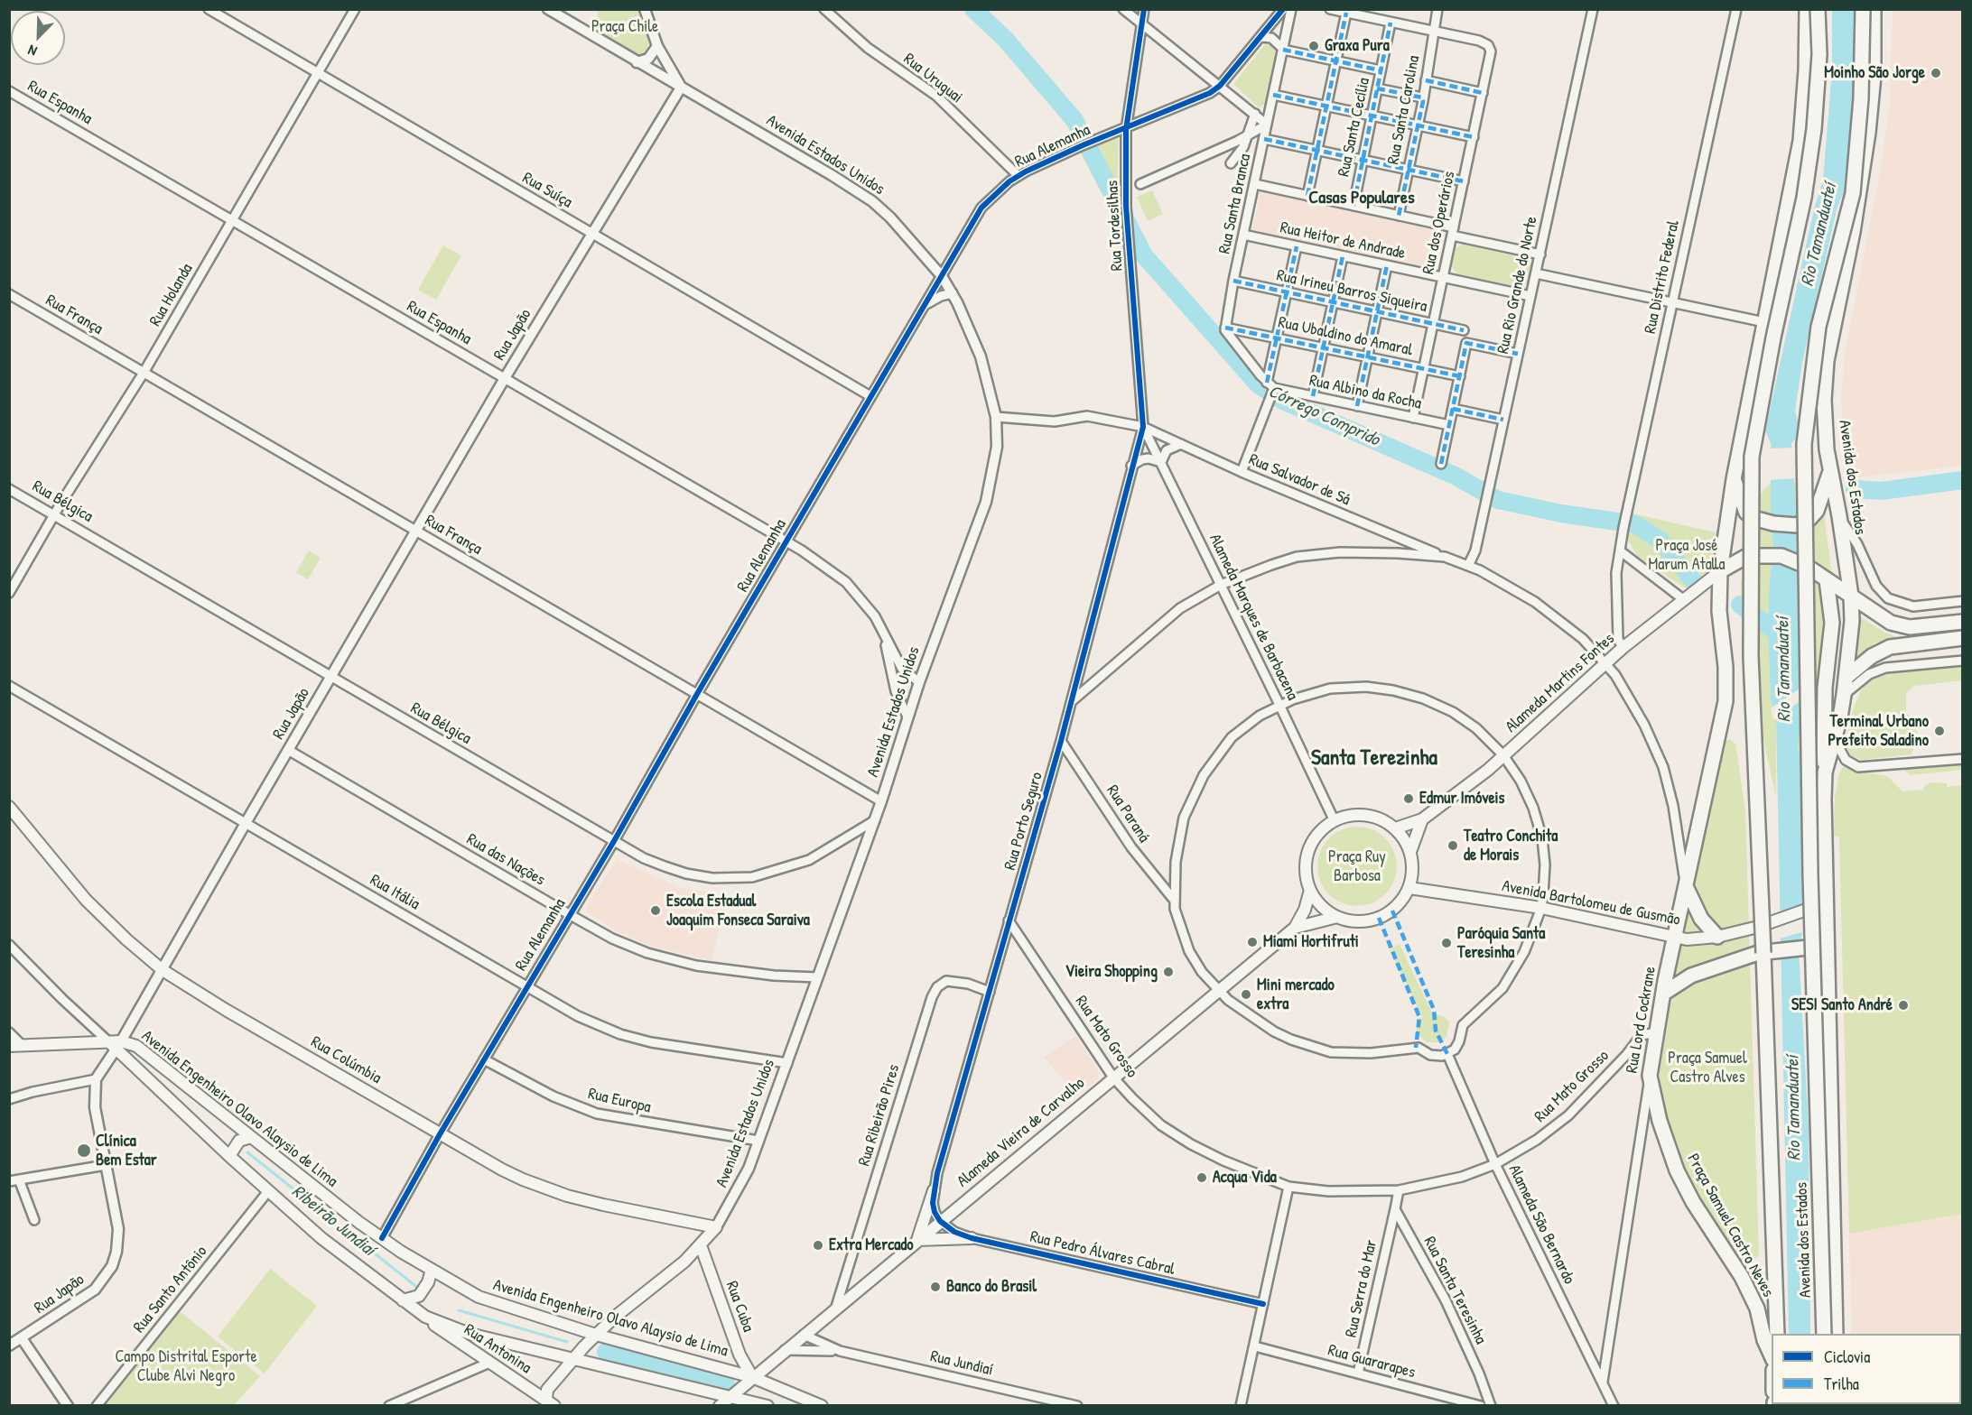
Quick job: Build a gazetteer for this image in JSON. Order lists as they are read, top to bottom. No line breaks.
{"streets":{"highway":["Avenida dos Estados","Rua Lord Cockrane","Praça Samuel Castro Neves"],"main road":["Avenida Estados Unidos","Alameda Martins Fontes","Avenida Bartolomeu de Gusmão","Rua Colúmbia","Avenida Engenheiro Olavo Alaysio de Lima","Alameda Vieira de Carvalho","Rua Cuba","Rua Antonina"],"street":["Rua Uruguai","Rua Espanha","Rua Santa Carolina","Rua Santa Cecília","Rua Alemanha","Rua Suíça","Rua Santa Branca","Rua dos Operários","Rua Tordesilhas","Rua Heitor de Andrade","Rua Distrito Federal","Rua Rio Grande do Norte","Rua Irineu Barros Siqueira","Rua Holanda","Rua França","Rua Japão","Rua Ubaldino do Amaral","Rua Albino da Rocha","Rua Salvador de Sá","Rua Bélgica","Alameda Marques de Barbacena","Rua Paraná","Rua Porto Seguro","Rua das Nações","Rua Itália","Rua Mato Grosso","Rua Europa","Rua Ribeirão Pires","Alameda São Bernardo","Rua Pedro Álvares Cabral","Rua Serra do Mar","Rua Santo Antônio","Rua Santa Teresinha","Rua Guararapes","Rua Jundiaí"]},"crossings":[["Rua Uruguai","Rua Alemanha"],["Rua Espanha","Rua Alemanha"],["Rua Espanha","Avenida Estados Unidos"],["Rua Espanha","Rua Holanda"],["Rua Espanha","Rua Japão"],["Rua Santa Carolina","Rua dos Operários"],["Rua Alemanha","Avenida Estados Unidos"],["Rua Alemanha","Rua Suíça"],["Rua Alemanha","Rua Tordesilhas"],["Rua Alemanha","Rua França"],["Rua Alemanha","Rua Bélgica"],["Rua Alemanha","Rua das Nações"],["Rua Alemanha","Rua Itália"],["Rua Alemanha","Rua Colúmbia"],["Rua Alemanha","Rua Europa"],["Rua Alemanha","Avenida Engenheiro Olavo Alaysio de Lima"],["Avenida Estados Unidos","Rua França"],["Avenida Estados Unidos","Rua Japão"],["Avenida Estados Unidos","Rua Salvador de Sá"],["Avenida Estados Unidos","Rua Bélgica"],["Avenida Estados Unidos","Rua das Nações"],["Avenida Estados Unidos","Rua Itália"],["Avenida Estados Unidos","Rua Colúmbia"],["Avenida Estados Unidos","Rua Europa"],["Avenida Estados Unidos","Avenida Engenheiro Olavo Alaysio de Lima"],["Avenida Estados Unidos","Rua Cuba"],["Avenida Estados Unidos","Rua Antonina"],["Rua Suíça","Rua Holanda"],["Rua Suíça","Rua Japão"],["Rua Santa Branca","Rua Heitor de Andrade"],["Rua Santa Branca","Rua Irineu Barros Siqueira"],["Rua Santa Branca","Rua Ubaldino do Amaral"],["Rua dos Operários","Rua Heitor de Andrade"],["Rua dos Operários","Rua Irineu Barros Siqueira"],["Rua dos Operários","Rua Ubaldino do Amaral"],["Rua dos Operários","Rua Albino da Rocha"],["Rua Tordesilhas","Rua Salvador de Sá"],["Rua Tordesilhas","Alameda Marques de Barbacena"],["Rua Tordesilhas","Rua Porto Seguro"],["Rua Heitor de Andrade","Rua Rio Grande do Norte"],["Rua Distrito Federal","Alameda Martins Fontes"],["Rua Rio Grande do Norte","Rua Salvador de Sá"],["Rua Holanda","Rua França"],["Rua Holanda","Rua Bélgica"],["Rua França","Rua Japão"],["Rua Japão","Rua Bélgica"],["Rua Japão","Rua das Nações"],["Rua Japão","Rua Itália"],["Rua Japão","Rua Colúmbia"],["Rua Japão","Avenida Engenheiro Olavo Alaysio de Lima"],["Avenida dos Estados","Avenida Bartolomeu de Gusmão"],["Rua Salvador de Sá","Alameda Marques de Barbacena"],["Rua Salvador de Sá","Alameda Martins Fontes"],["Rua Salvador de Sá","Rua Porto Seguro"],["Rua Salvador de Sá","Rua Lord Cockrane"],["Alameda Marques de Barbacena","Alameda Martins Fontes"],["Alameda Marques de Barbacena","Rua Porto Seguro"],["Alameda Marques de Barbacena","Avenida Bartolomeu de Gusmão"],["Alameda Marques de Barbacena","Alameda Vieira de Carvalho"],["Alameda Martins Fontes","Avenida Bartolomeu de Gusmão"],["Alameda Martins Fontes","Alameda Vieira de Carvalho"],["Rua Paraná","Rua Porto Seguro"],["Rua Porto Seguro","Rua Mato Grosso"],["Rua Porto Seguro","Rua Ribeirão Pires"],["Rua Porto Seguro","Alameda Vieira de Carvalho"],["Rua Porto Seguro","Rua Pedro Álvares Cabral"],["Avenida Bartolomeu de Gusmão","Rua Lord Cockrane"],["Avenida Bartolomeu de Gusmão","Alameda Vieira de Carvalho"],["Rua Lord Cockrane","Rua Mato Grosso"],["Rua Lord Cockrane","Alameda São Bernardo"],["Rua Lord Cockrane","Praça Samuel Castro Neves"],["Rua Mato Grosso","Alameda Vieira de Carvalho"],["Rua Mato Grosso","Alameda São Bernardo"],["Avenida Engenheiro Olavo Alaysio de Lima","Alameda Vieira de Carvalho"],["Avenida Engenheiro Olavo Alaysio de Lima","Rua Santo Antônio"],["Avenida Engenheiro Olavo Alaysio de Lima","Rua Cuba"],["Avenida Engenheiro Olavo Alaysio de Lima","Rua Antonina"],["Rua Ribeirão Pires","Alameda Vieira de Carvalho"],["Alameda Vieira de Carvalho","Rua Pedro Álvares Cabral"],["Alameda Vieira de Carvalho","Rua Cuba"],["Alameda Vieira de Carvalho","Rua Jundiaí"],["Rua Serra do Mar","Rua Santa Teresinha"],["Rua Serra do Mar","Rua Guararapes"]],"districts":["Casas Populares","Santa Terezinha"],"water":["Rio Tamanduateí","Córrego Comprido","Ribeirão Jundiaí"],"parks":["Praça Chile","Praça José Marum Atalla","Praça Ruy Barbosa","Praça Samuel Castro Alves","Campo Distrital Esporte Clube Alvi Negro"],"places":["Graxa Pura","Moinho São Jorge","Terminal Urbano Prefeito Saladino","Edmur Imóveis","Teatro Conchita de Morais","Escola Estadual Joaquim Fonseca Saraiva","Miami Hortifruti","Paróquia Santa Teresinha","Vieira Shopping","Mini mercado extra","SESI Santo André","Clínica Bem Estar","Acqua Vida","Extra Mercado","Banco do Brasil"],"legend":["Ciclovia","Trilha"],"north":"bottom left"}
